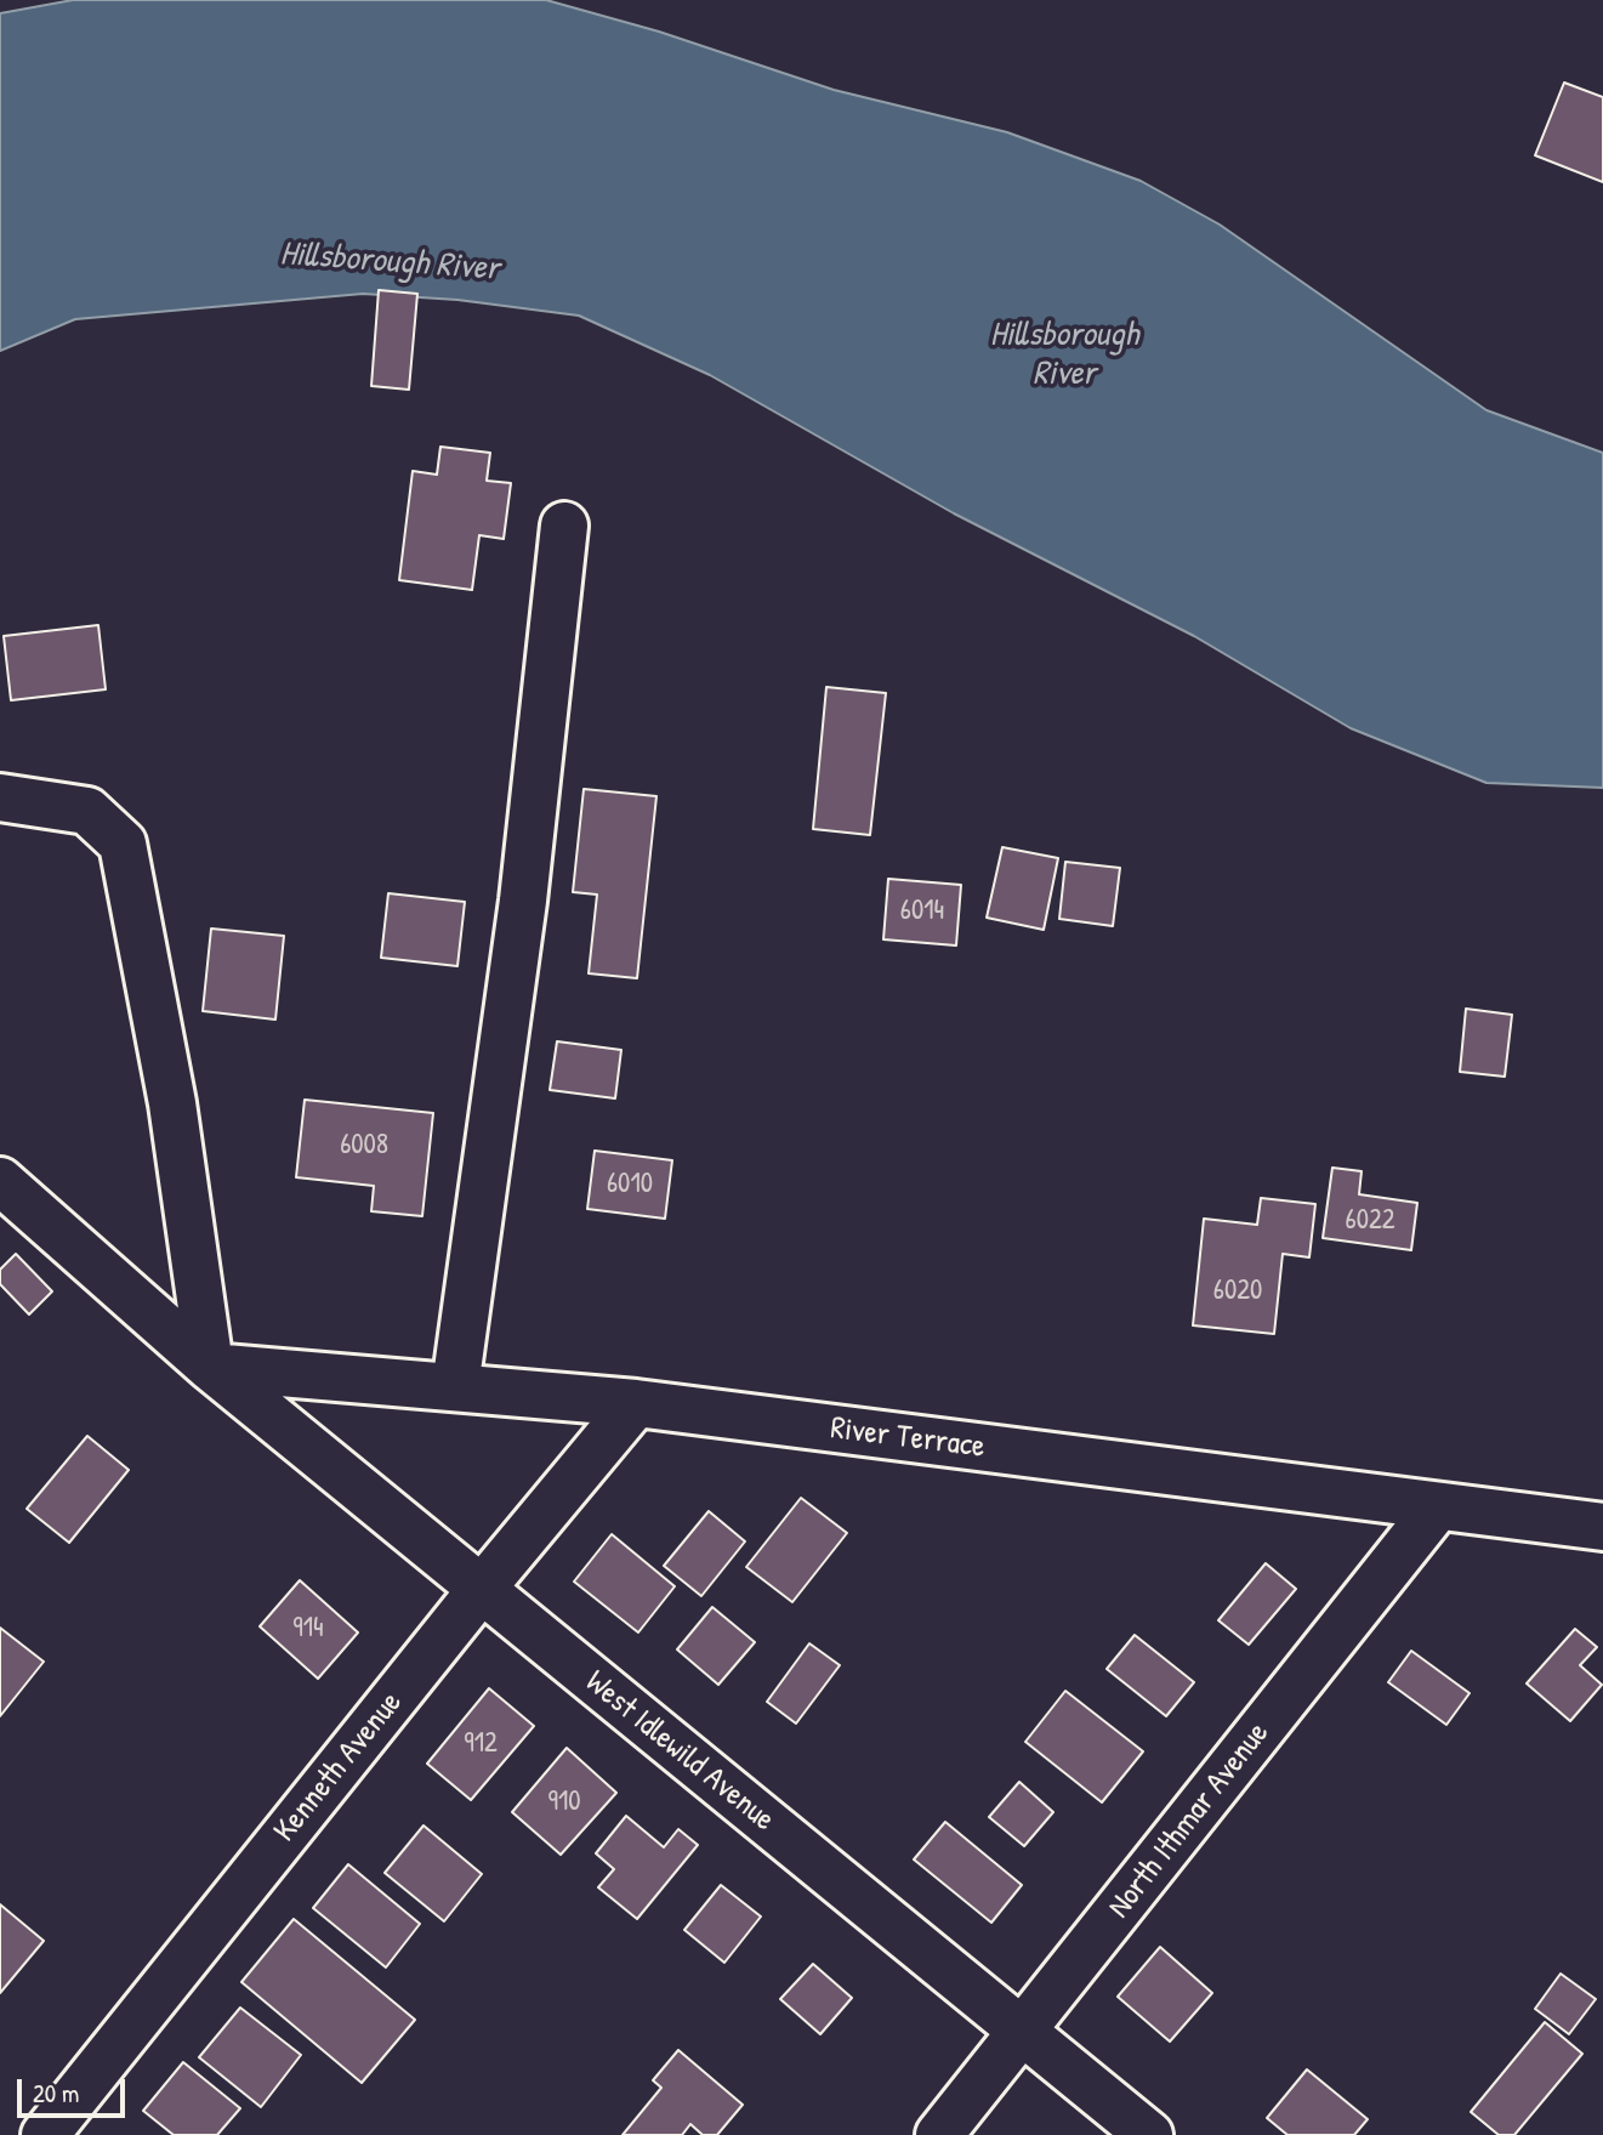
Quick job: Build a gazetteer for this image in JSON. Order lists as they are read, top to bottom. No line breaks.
{"streets":{"street":["River Terrace","West Idlewild Avenue","Kenneth Avenue","North Ithmar Avenue"]},"crossings":[["River Terrace","West Idlewild Avenue"],["River Terrace","Kenneth Avenue"],["River Terrace","North Ithmar Avenue"],["West Idlewild Avenue","Kenneth Avenue"],["West Idlewild Avenue","North Ithmar Avenue"]],"water":["Hillsborough River"],"house_numbers":["6014","6008","6010","6022","6020","914","912","910"],"scale_bar":"20 m"}
